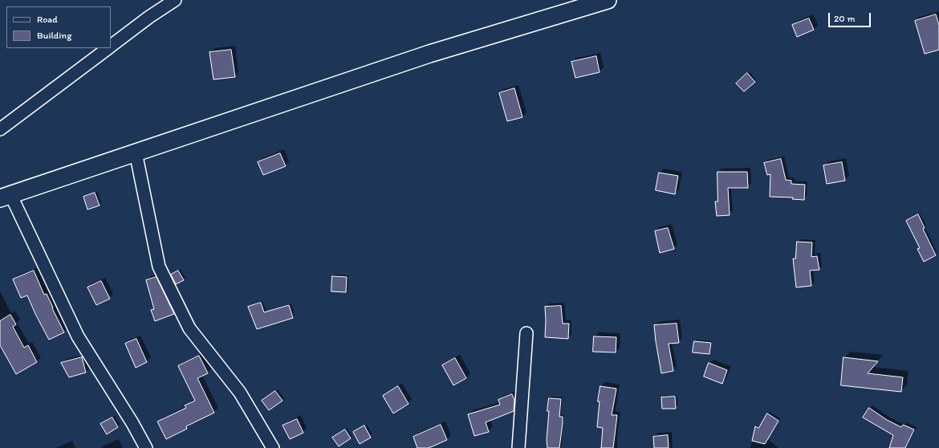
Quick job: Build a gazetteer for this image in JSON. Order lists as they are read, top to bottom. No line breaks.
{"legend":["Road","Building"],"scale_bar":"20 m"}
